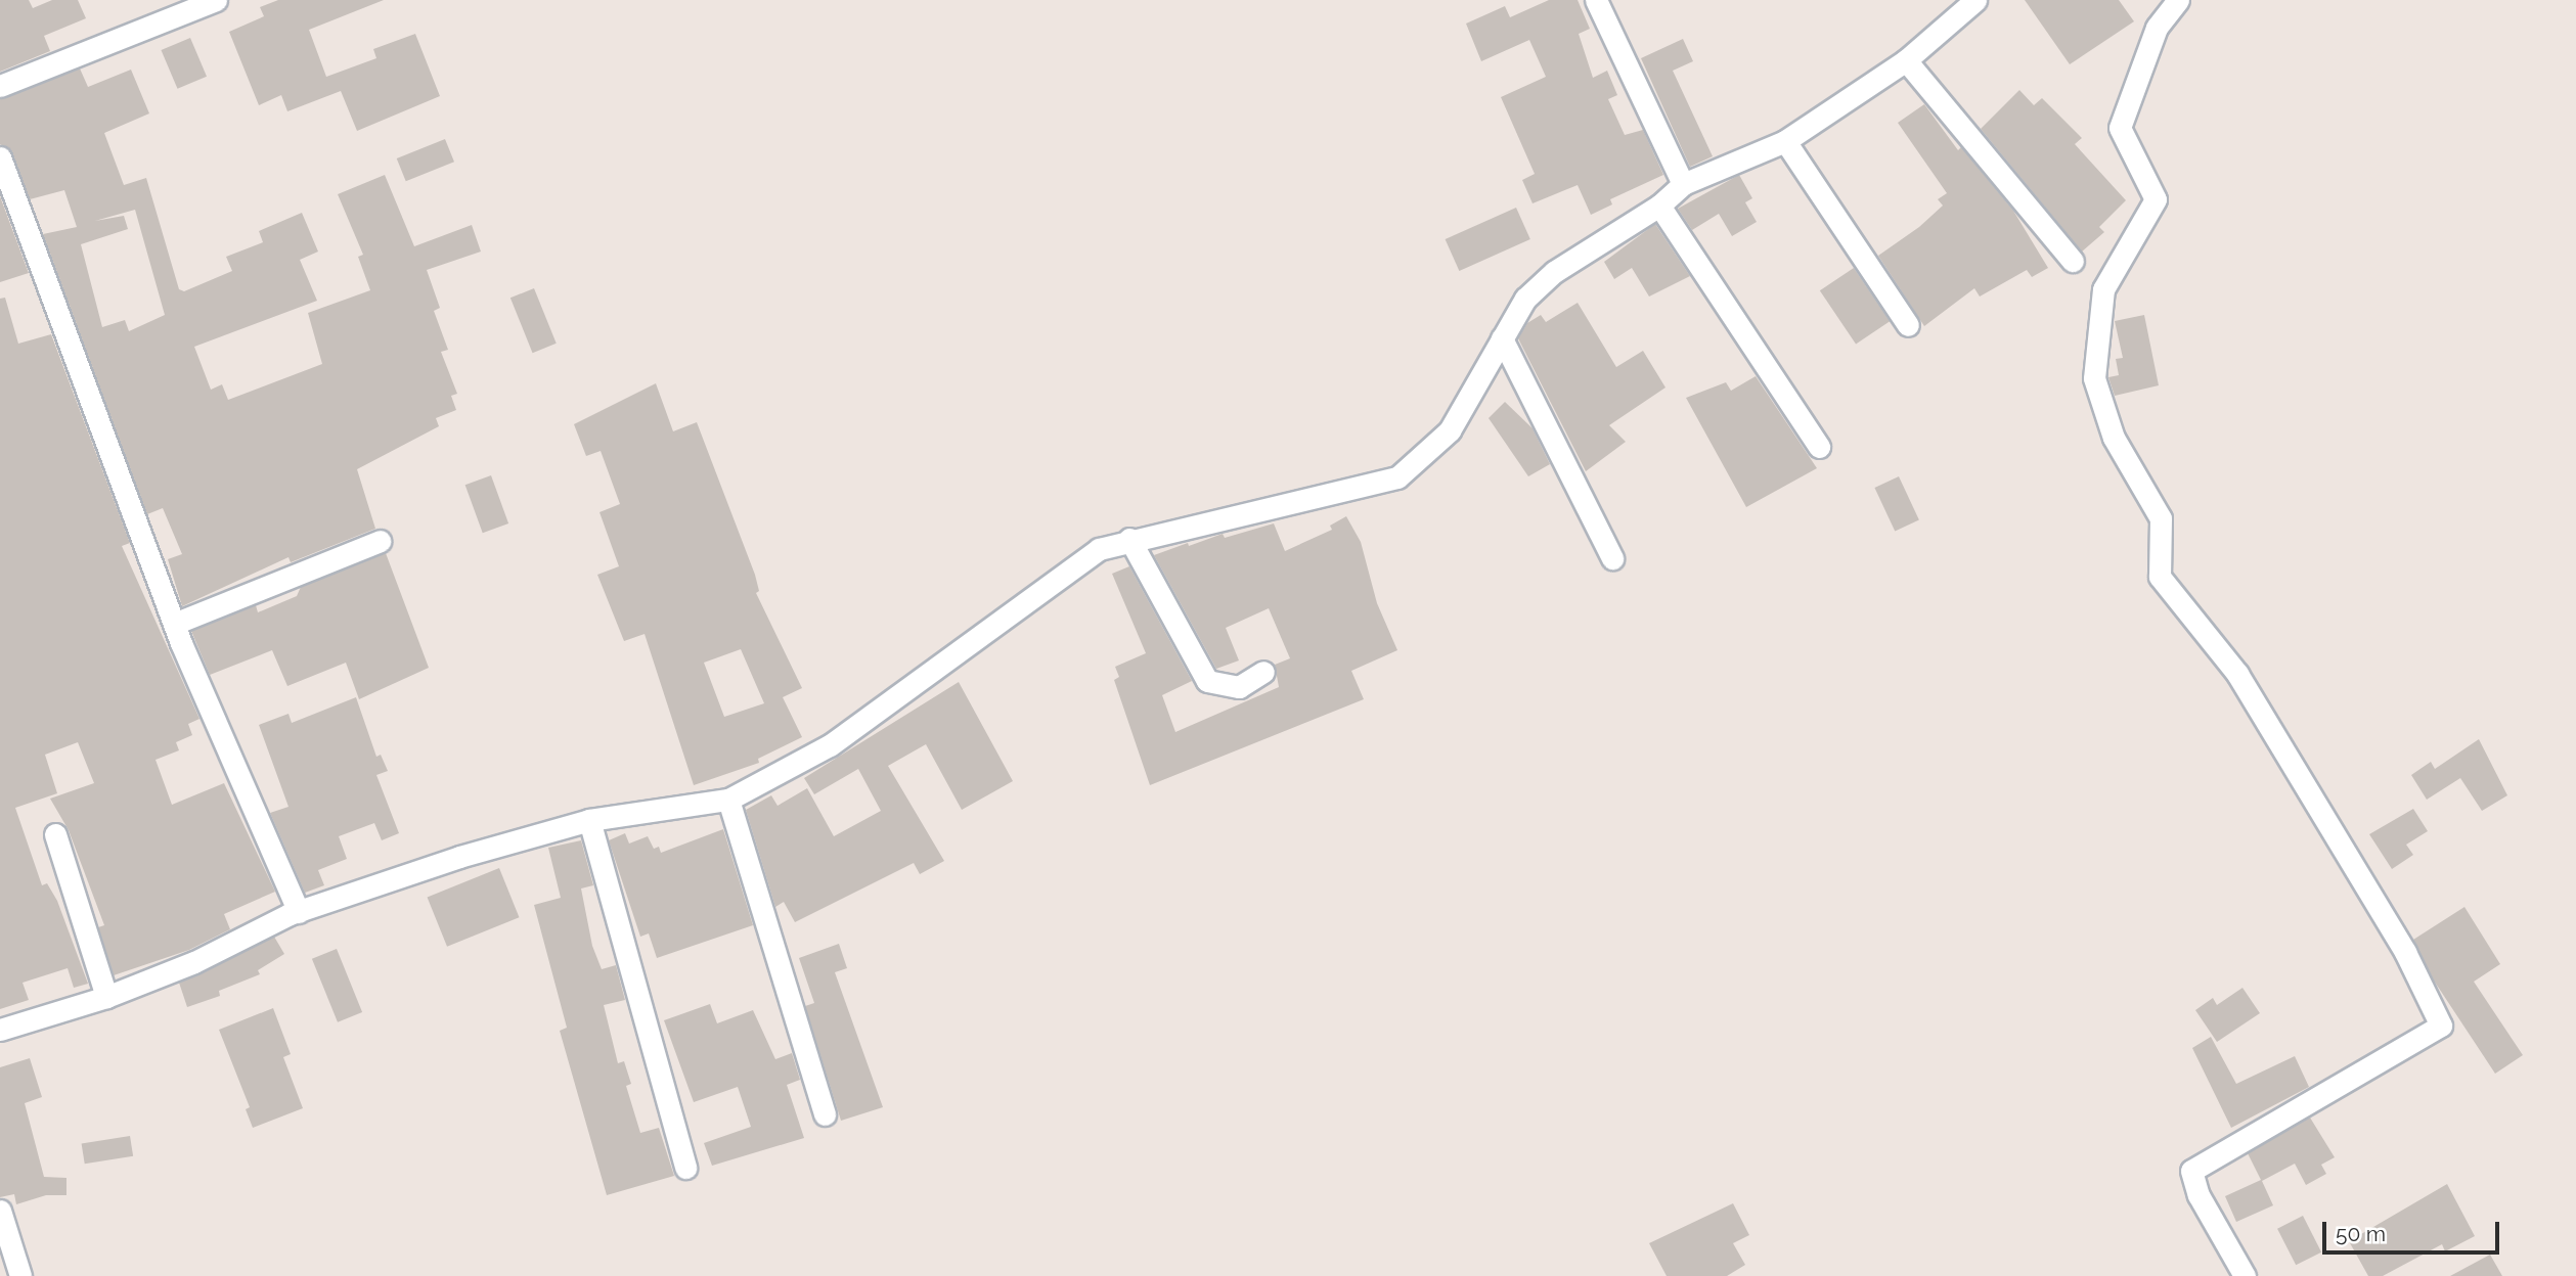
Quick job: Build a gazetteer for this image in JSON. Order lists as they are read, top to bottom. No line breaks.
{"scale_bar":"50 m"}
